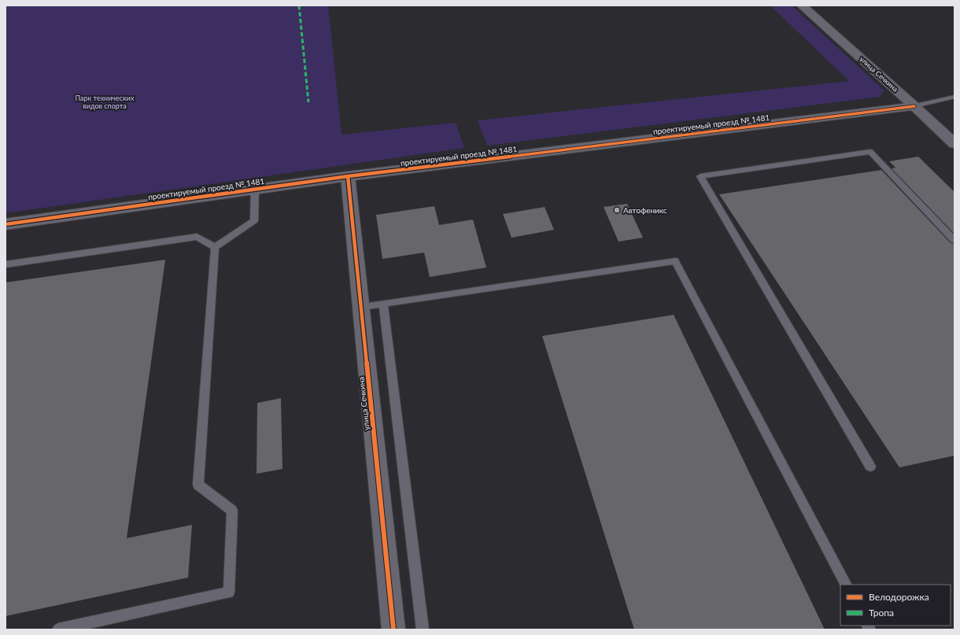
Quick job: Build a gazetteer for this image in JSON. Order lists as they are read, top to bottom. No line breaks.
{"streets":{"street":["улица Сечкина","проектируемый проезд № 1481"]},"crossings":[["улица Сечкина","проектируемый проезд № 1481"]],"parks":["Парк технических видов спорта"],"places":["Автофеникс"],"legend":["Велодорожка","Тропа"]}
